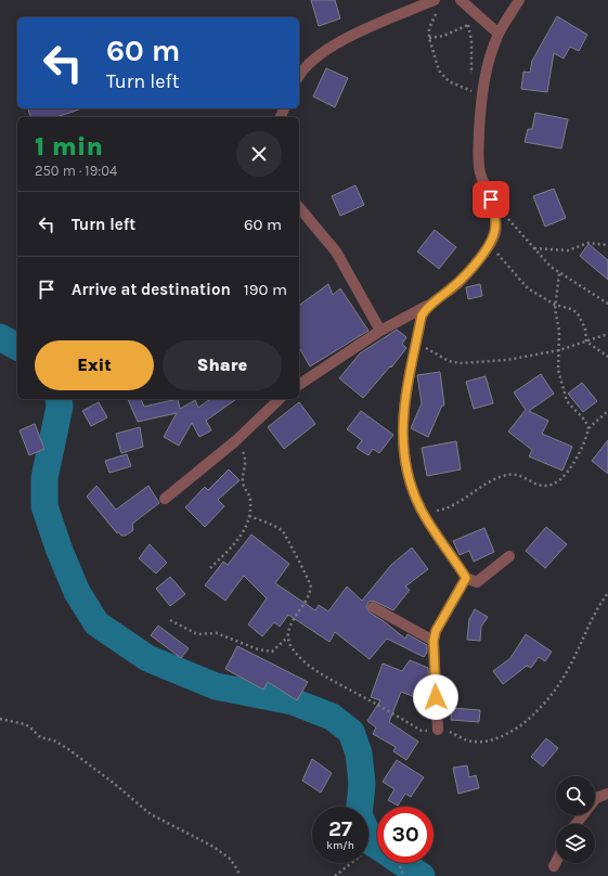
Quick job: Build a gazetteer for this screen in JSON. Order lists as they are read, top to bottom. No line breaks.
{"page":{"turn":["60 m","Turn left"],"heading":["1 min","250 m · 19:04"],"list":[{"name":"Turn left","value":"60 m"},{"name":"Arrive at destination","value":"190 m"}],"buttons":["Exit","Share"],"speed":"27 km/h","limit":"30"}}
